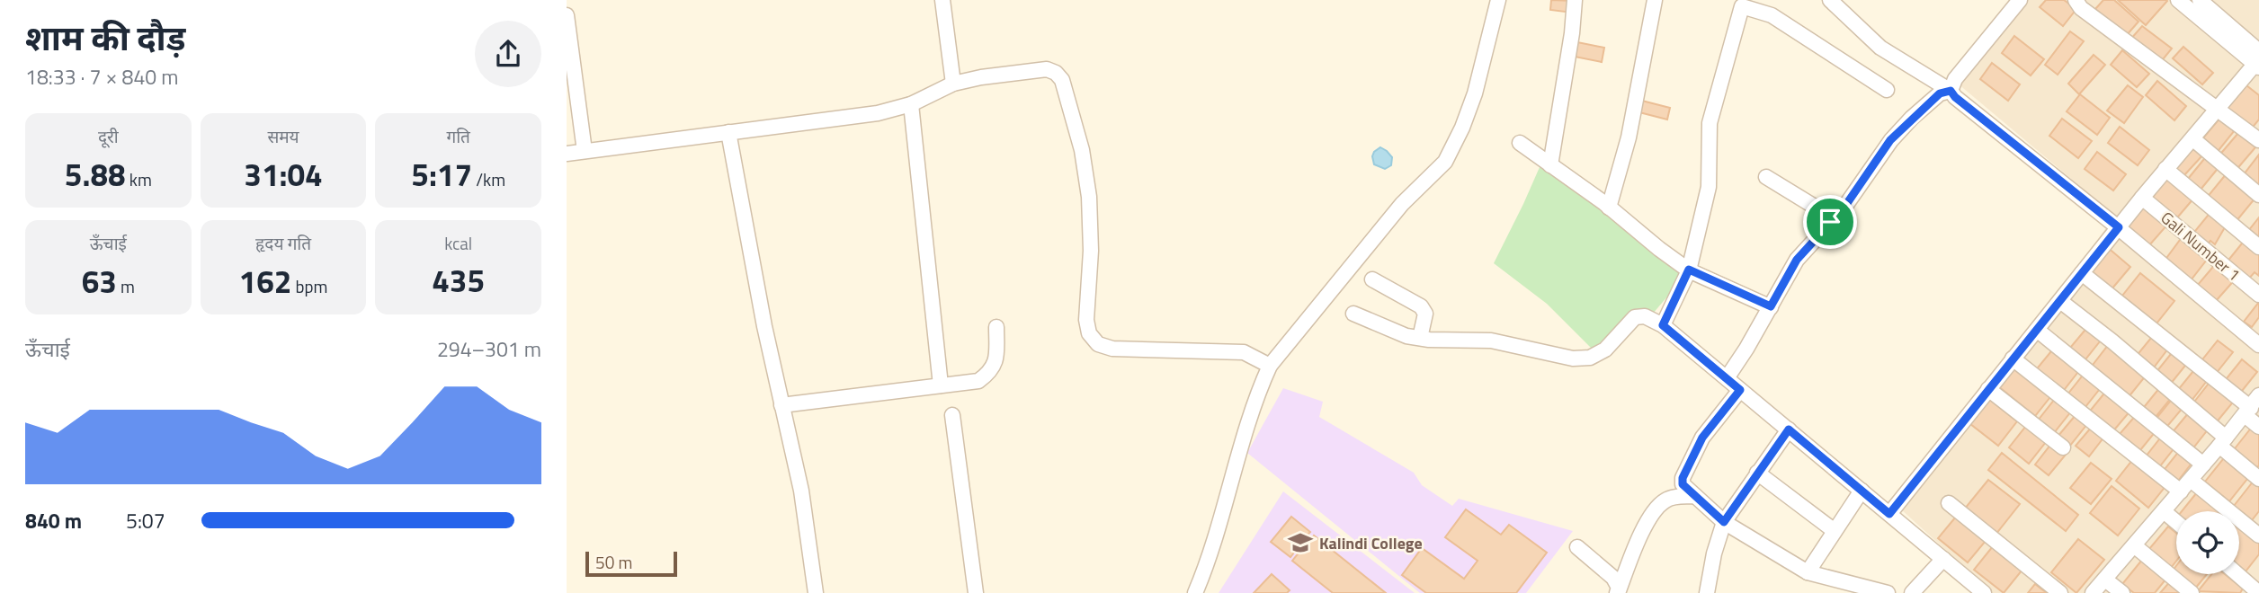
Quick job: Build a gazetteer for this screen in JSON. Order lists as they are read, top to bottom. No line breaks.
{"streets":{"street":["Gali Number 1"]},"places":{"school or university":["Kalindi College"]},"scale_bar":"50 m","page":{"heading":["शाम की दौड़","18:33 · 7 × 840 m"],"stats":[["दूरी","5.88 km"],["समय","31:04"],["गति","5:17 /km"],["ऊँचाई","63 m"],["हृदय गति","162 bpm"],["kcal","435"]],"chart":["ऊँचाई","294–301 m"],"list":[{"name":"840 m","note":"5:07"}],"scale":"50 m"}}
